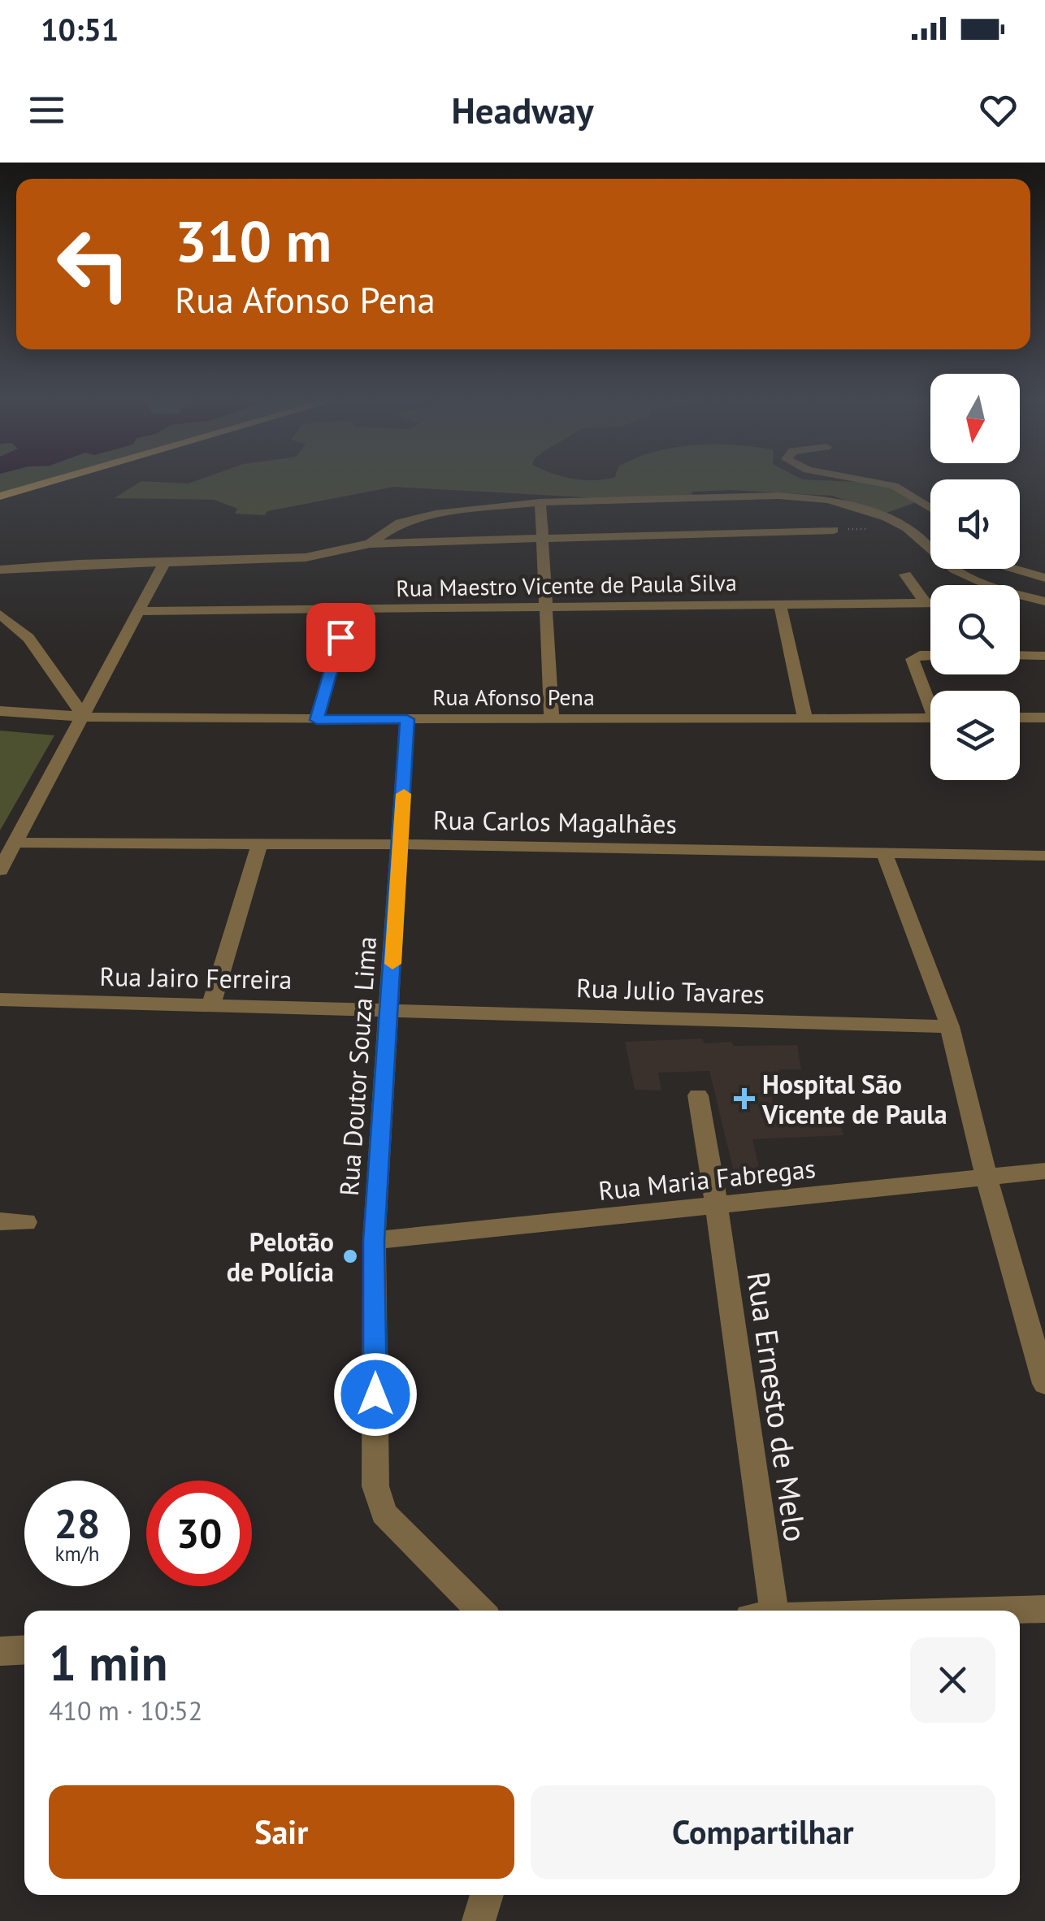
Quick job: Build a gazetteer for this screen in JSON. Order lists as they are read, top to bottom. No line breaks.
{"streets":{"street":["Rua Maestro Vicente de Paula Silva","Rua Afonso Pena","Rua Carlos Magalhães","Rua Jairo Ferreira","Rua Julio Tavares","Rua Doutor Souza Lima","Rua Maria Fabregas","Rua Ernesto de Melo"]},"crossings":[["Rua Afonso Pena","Rua Doutor Souza Lima"],["Rua Carlos Magalhães","Rua Doutor Souza Lima"],["Rua Jairo Ferreira","Rua Julio Tavares"],["Rua Jairo Ferreira","Rua Doutor Souza Lima"],["Rua Julio Tavares","Rua Doutor Souza Lima"],["Rua Doutor Souza Lima","Rua Maria Fabregas"],["Rua Maria Fabregas","Rua Ernesto de Melo"]],"places":{"health":["Hospital São Vicente de Paula"],"other":["Pelotão de Polícia"]},"north":"bottom","page":{"status":"10:51","header":"Headway","turn":["310 m","Rua Afonso Pena"],"speed":"28 km/h","limit":"30","heading":["1 min","410 m · 10:52"],"buttons":["Sair","Compartilhar"]}}
